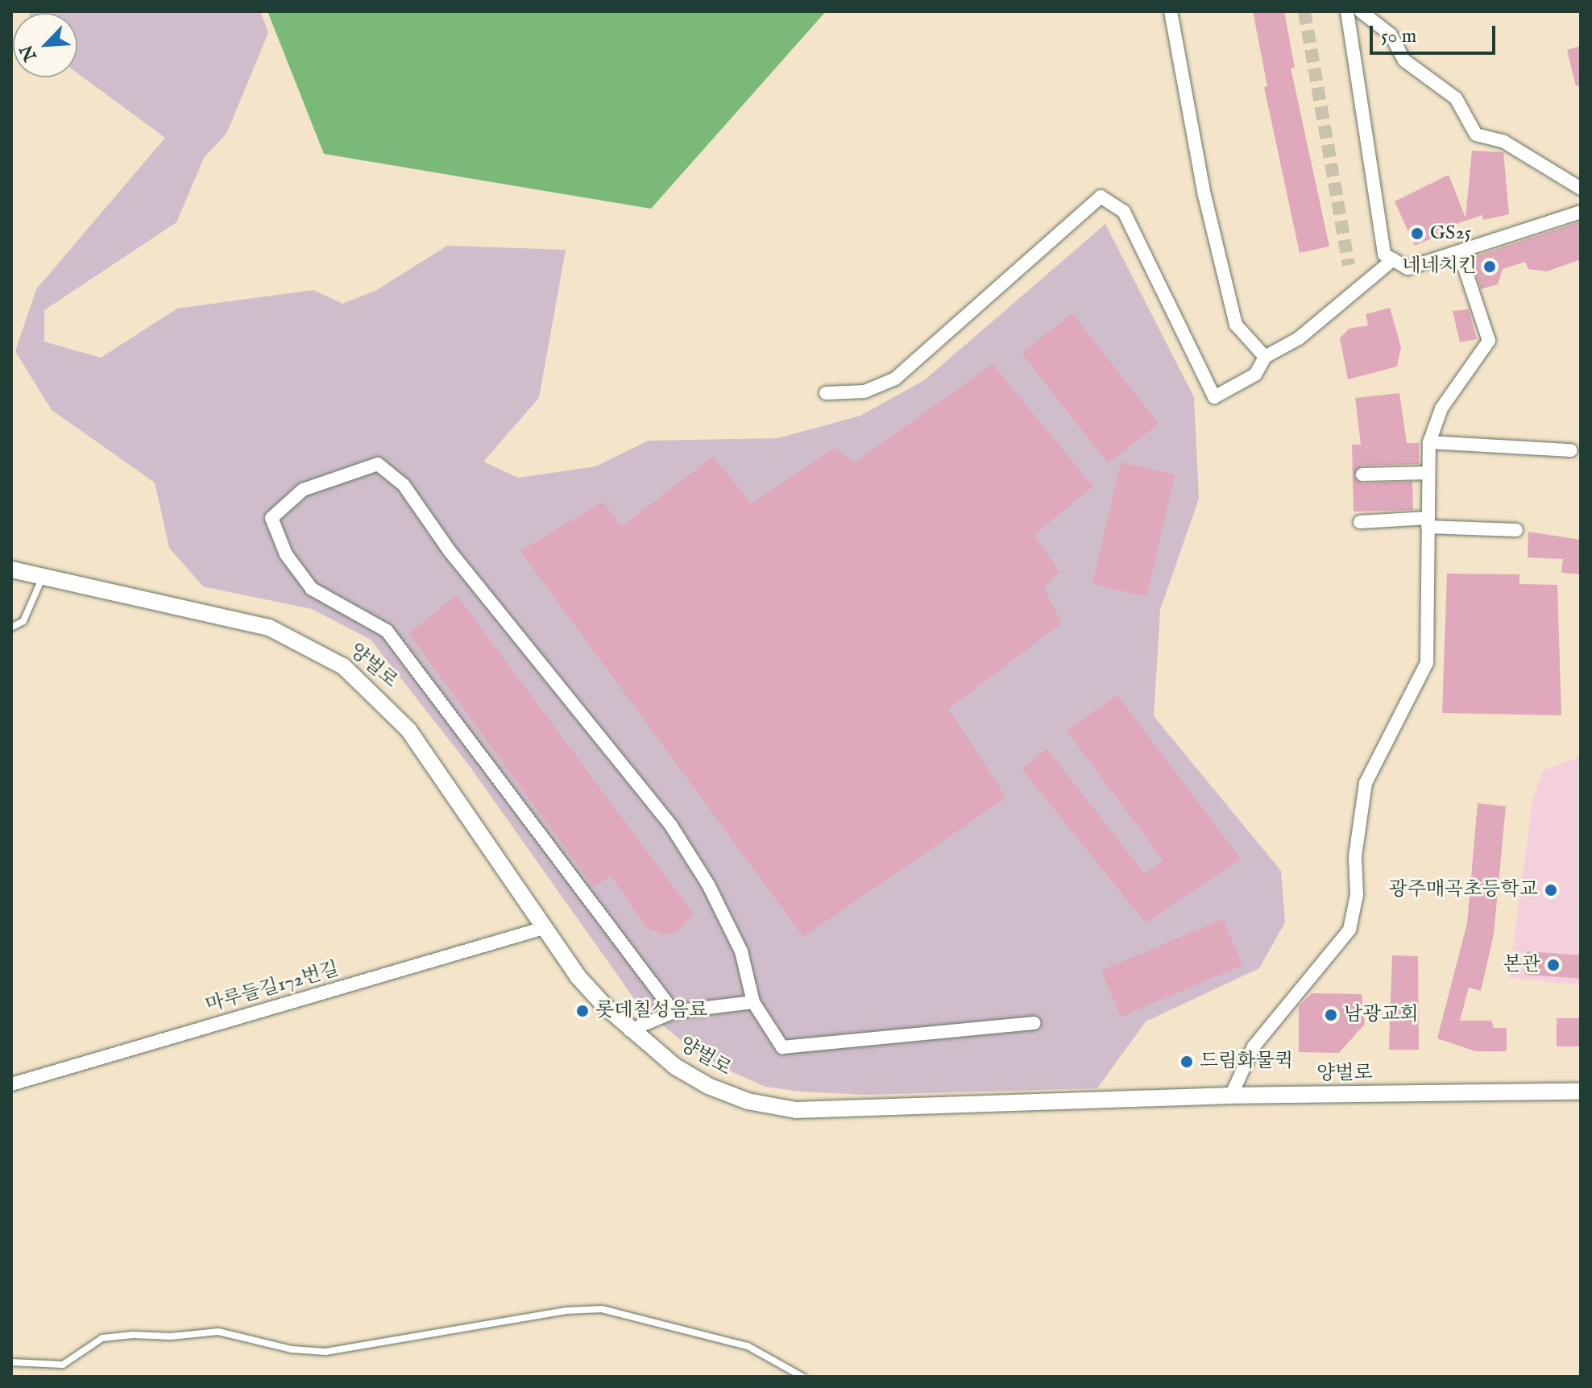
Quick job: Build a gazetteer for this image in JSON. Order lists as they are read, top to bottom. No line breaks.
{"streets":{"street":["양벌로","마루들길172번길"]},"crossings":[["양벌로","마루들길172번길"]],"places":["GS25","네네치킨","광주매곡초등학교","본관","롯데칠성음료","남광교회","드림화물퀵"],"scale_bar":"50 m","north":"bottom left"}
